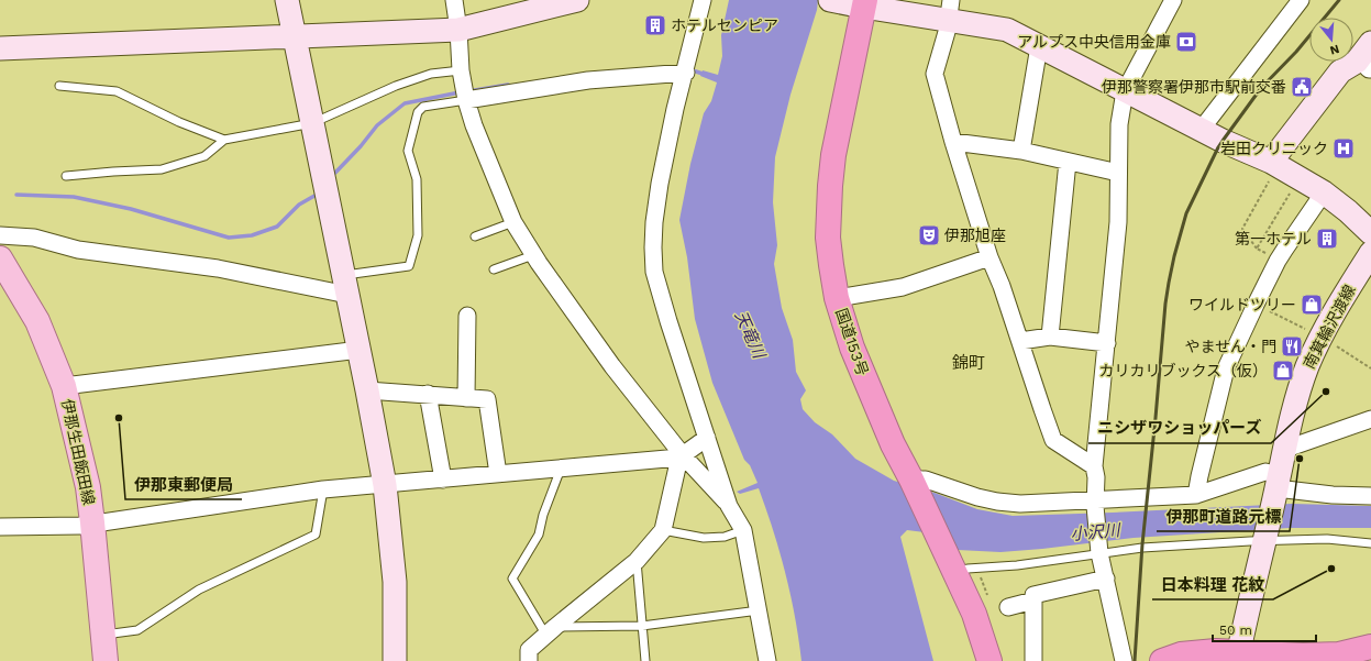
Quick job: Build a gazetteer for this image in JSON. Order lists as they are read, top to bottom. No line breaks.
{"streets":{"highway":["国道153号"],"main road":["伊那生田飯田線"],"street":["南箕輪沢渡線"]},"districts":["錦町"],"water":["天竜川","小沢川"],"places":{"building":["ホテルセンピア","第一ホテル"],"bank":["アルプス中央信用金庫"],"public building":["伊那警察署伊那市駅前交番"],"hospital":["岩田クリニック"],"theatre":["伊那旭座"],"shop":["ワイルドツリー","カリカリブックス（仮）"],"restaurant":["やません・門"],"other":["ニシザワショッパーズ","伊那東郵便局","伊那町道路元標","日本料理 花紋"]},"scale_bar":"50 m","north":"bottom"}
